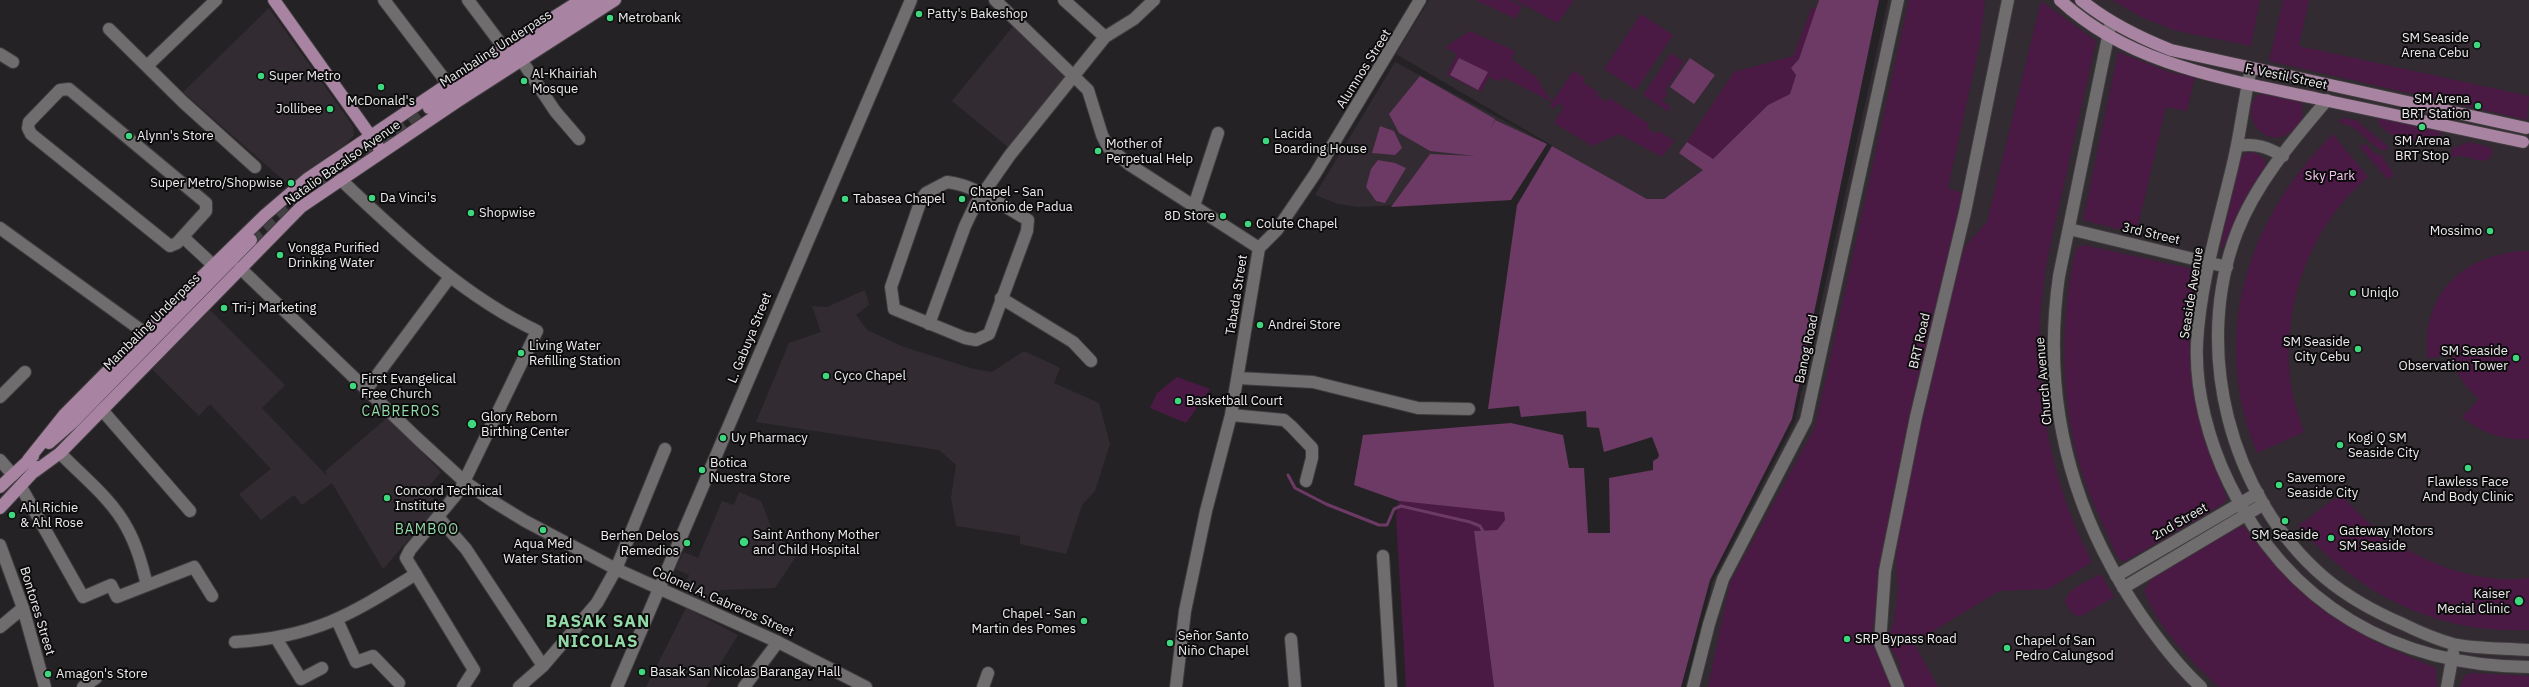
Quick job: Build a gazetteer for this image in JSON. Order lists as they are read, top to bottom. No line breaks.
{"streets":{"main road":["Mambaling Underpass","F. Vestil Street","Natalio Bacalso Avenue"],"street":["Alumnos Street","3rd Street","Seaside Avenue","Tabada Street","L. Gabuya Street","BRT Road","Banog Road","Church Avenue","2nd Street","Colonel A. Cabreros Street","Bontores Street"]},"crossings":[["Mambaling Underpass","Natalio Bacalso Avenue"],["Alumnos Street","Tabada Street"],["F. Vestil Street","Seaside Avenue"],["F. Vestil Street","Church Avenue"],["Natalio Bacalso Avenue","Colonel A. Cabreros Street"],["3rd Street","Seaside Avenue"],["3rd Street","Church Avenue"],["Seaside Avenue","2nd Street"],["L. Gabuya Street","Colonel A. Cabreros Street"],["Church Avenue","2nd Street"]],"districts":["CABREROS","BAMBOO","BASAK SAN NICOLAS"],"parks":["Sky Park"],"places":["Patty's Bakeshop","Metrobank","SM Seaside Arena Cebu","Super Metro","Al-Khairiah Mosque","McDonald's","SM Arena BRT Station","Jollibee","SM Arena BRT Stop","Alynn's Store","Lacida Boarding House","Mother of Perpetual Help","Super Metro/Shopwise","Da Vinci's","Tabasea Chapel","Chapel - San Antonio de Padua","Shopwise","8D Store","Colute Chapel","Mossimo","Vongga Purified Drinking Water","Uniqlo","Tri-j Marketing","Andrei Store","SM Seaside City Cebu","Living Water Refilling Station","SM Seaside Observation Tower","Cyco Chapel","First Evangelical Free Church","Basketball Court","Glory Reborn Birthing Center","Uy Pharmacy","Kogi Q SM Seaside City","Flawless Face And Body Clinic","Botica Nuestra Store","Savemore Seaside City","Concord Technical Institute","Ahl Richie & Ahl Rose","SM Seaside","Aqua Med Water Station","Gateway Motors SM Seaside","Saint Anthony Mother and Child Hospital","Berhen Delos Remedios","Kaiser Mecial Clinic","Chapel - San Martin des Pomes","SRP Bypass Road","Señor Santo Niño Chapel","Chapel of San Pedro Calungsod","Basak San Nicolas Barangay Hall","Amagon's Store"]}
